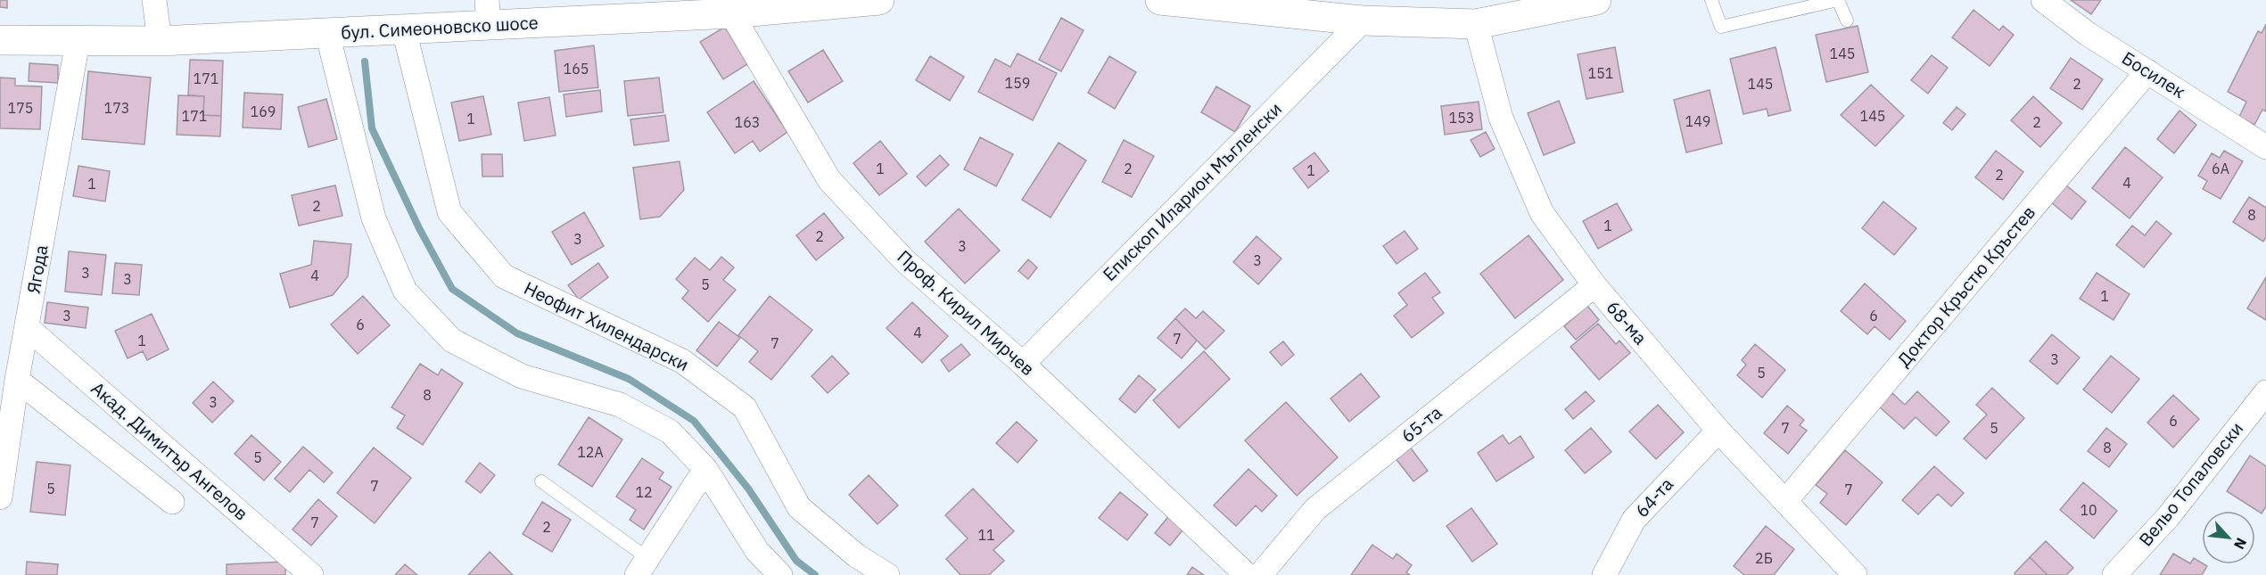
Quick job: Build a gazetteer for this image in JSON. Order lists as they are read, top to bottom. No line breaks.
{"streets":{"street":["бул. Симеоновско шосе","Босилек","Епископ Иларион Мъгленски","Ягода","Доктор Кръстю Кръстев","Проф. Кирил Мирчев","68-ма","Неофит Хилендарски","65-та","Акад. Димитър Ангелов","Вельо Топаловски","64-та"]},"crossings":[["бул. Симеоновско шосе","Ягода"],["бул. Симеоновско шосе","Проф. Кирил Мирчев"],["бул. Симеоновско шосе","Неофит Хилендарски"],["Босилек","Доктор Кръстю Кръстев"],["Епископ Иларион Мъгленски","Проф. Кирил Мирчев"],["Ягода","Акад. Димитър Ангелов"],["Доктор Кръстю Кръстев","68-ма"],["68-ма","65-та"],["68-ма","64-та"]],"house_numbers":["145","165","151","171","159","145","2","175","173","169","171","145","153","1","149","163","2","1","2","6А","1","2","4","1","2","8","1","2","3","3","3","3","4","3","5","1","3","6","6","4","7","1","7","3","5","8","3","6","7","5","8","12А","5","7","5","7","12","10","7","2","11","2Б"],"north":"bottom right"}
